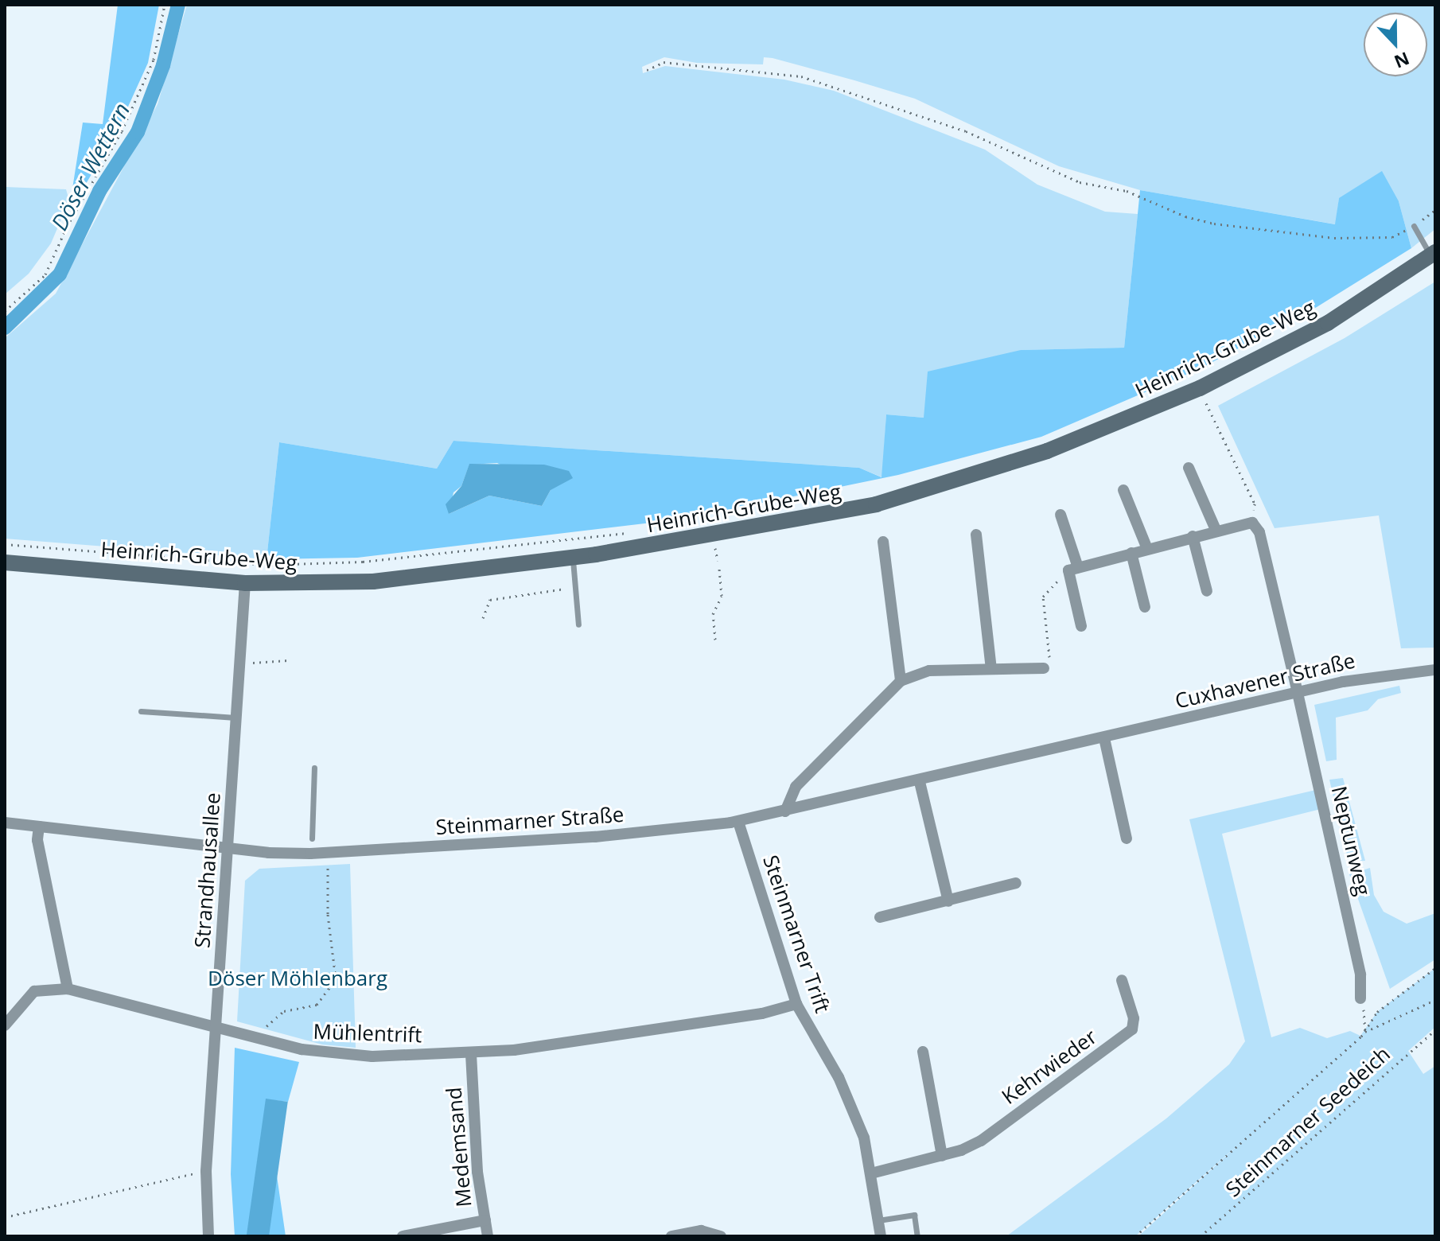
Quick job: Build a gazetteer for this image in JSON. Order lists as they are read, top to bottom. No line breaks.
{"streets":{"street":["Heinrich-Grube-Weg","Cuxhavener Straße","Steinmarner Straße","Neptunweg","Strandhausallee","Steinmarner Trift","Mühlentrift","Kehrwieder","Medemsand"],"path":["Steinmarner Seedeich"]},"crossings":[["Heinrich-Grube-Weg","Strandhausallee"],["Cuxhavener Straße","Steinmarner Straße"],["Cuxhavener Straße","Neptunweg"],["Steinmarner Straße","Strandhausallee"],["Steinmarner Straße","Steinmarner Trift"],["Strandhausallee","Mühlentrift"],["Steinmarner Trift","Mühlentrift"],["Steinmarner Trift","Kehrwieder"],["Mühlentrift","Medemsand"]],"water":["Döser Wettern"],"parks":["Döser Möhlenbarg"],"north":"bottom"}
